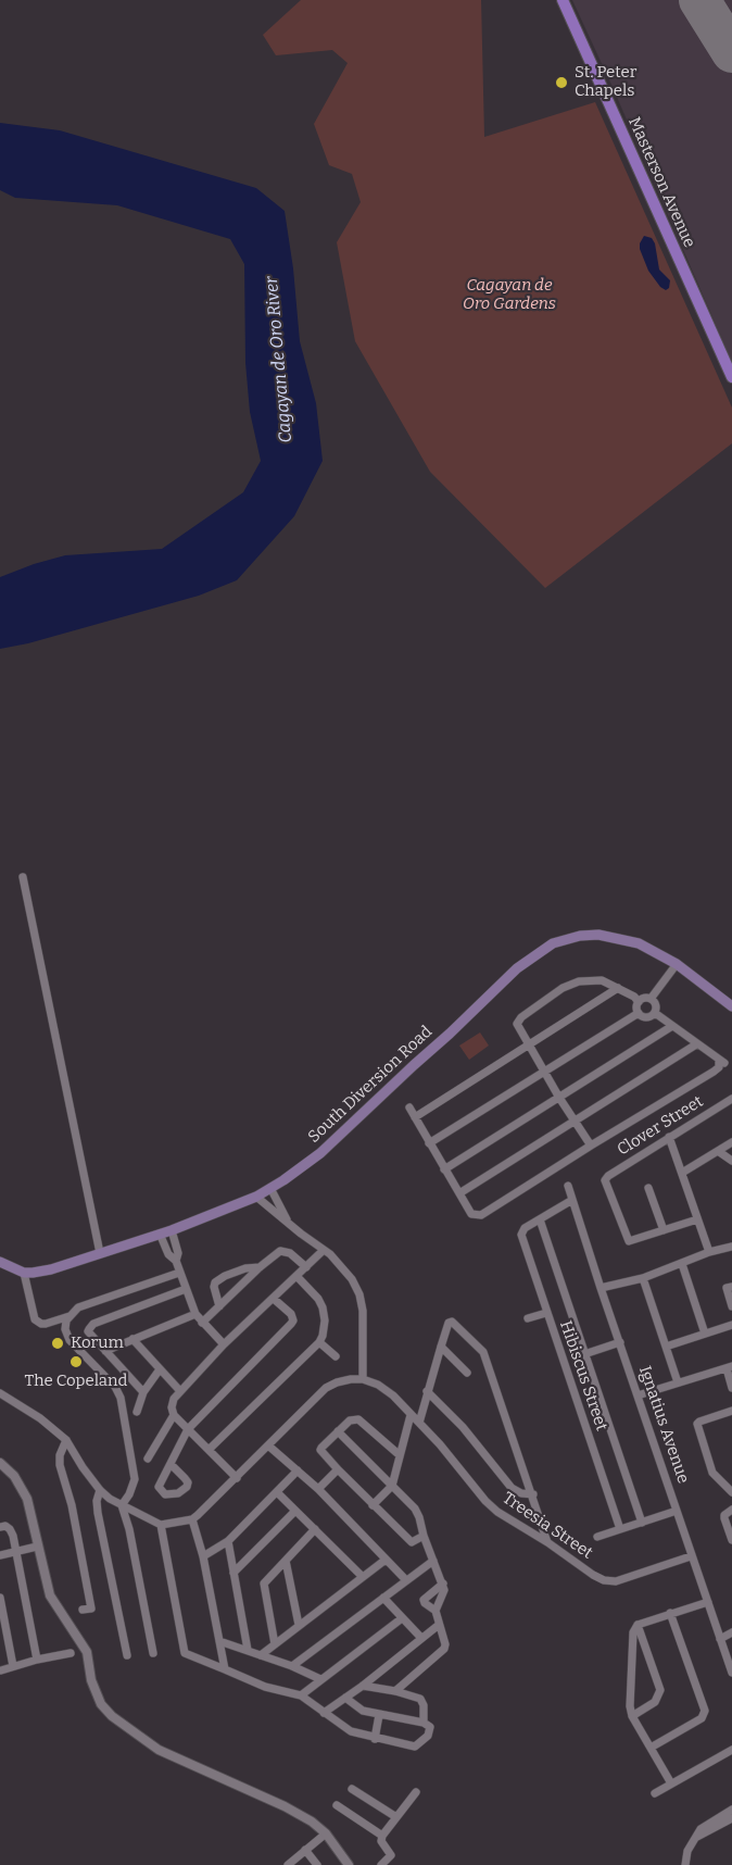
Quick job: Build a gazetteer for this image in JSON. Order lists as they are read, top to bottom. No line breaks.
{"streets":{"main road":["Masterson Avenue","South Diversion Road"],"street":["Clover Street","Hibiscus Street","Ignatius Avenue","Treesia Street"]},"crossings":[["Ignatius Avenue","Treesia Street"]],"water":["Cagayan de Oro River"],"parks":["Cagayan de Oro Gardens"],"places":["St. Peter Chapels","Korum","The Copeland"]}
